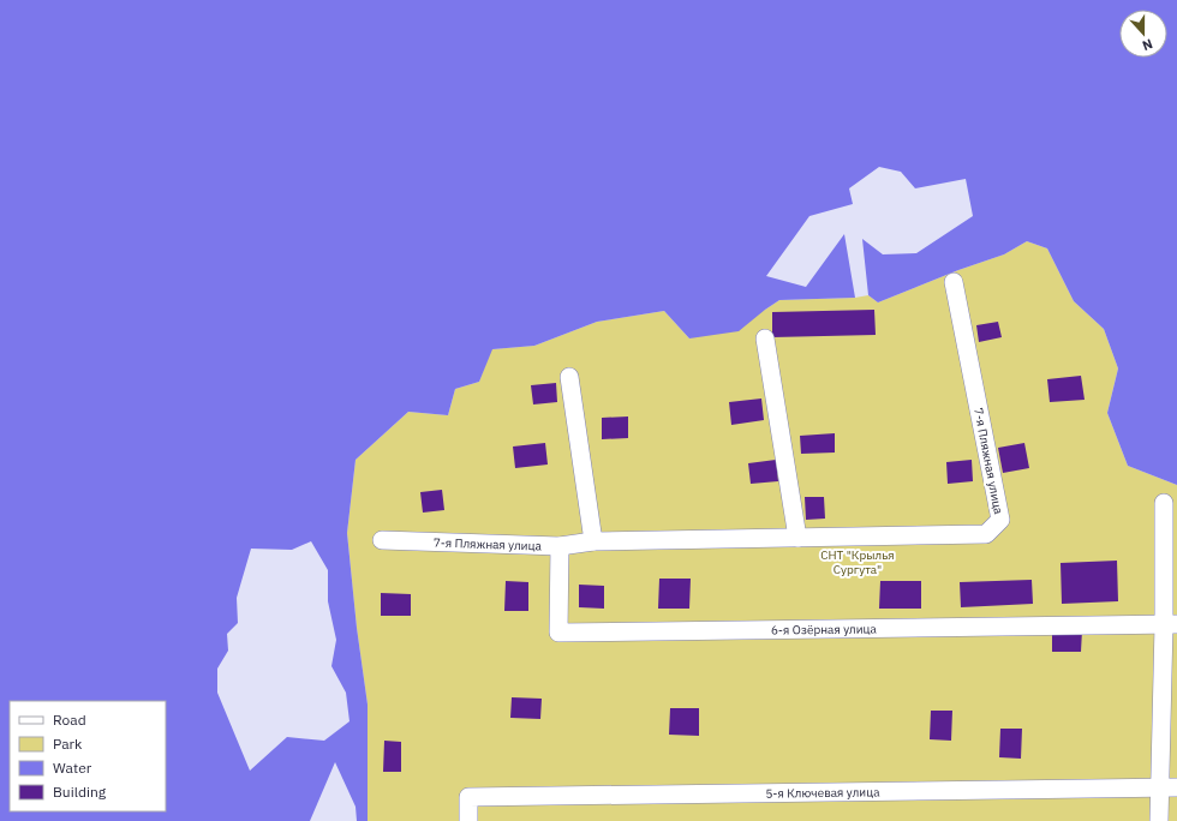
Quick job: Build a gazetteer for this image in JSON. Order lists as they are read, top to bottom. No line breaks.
{"streets":{"street":["7-я Пляжная улица","6-я Озёрная улица","5-я Ключевая улица"]},"crossings":[["7-я Пляжная улица","6-я Озёрная улица"]],"parks":["CНТ \"Крылья Сургута\""],"legend":["Road","Park","Water","Building"],"north":"bottom"}
